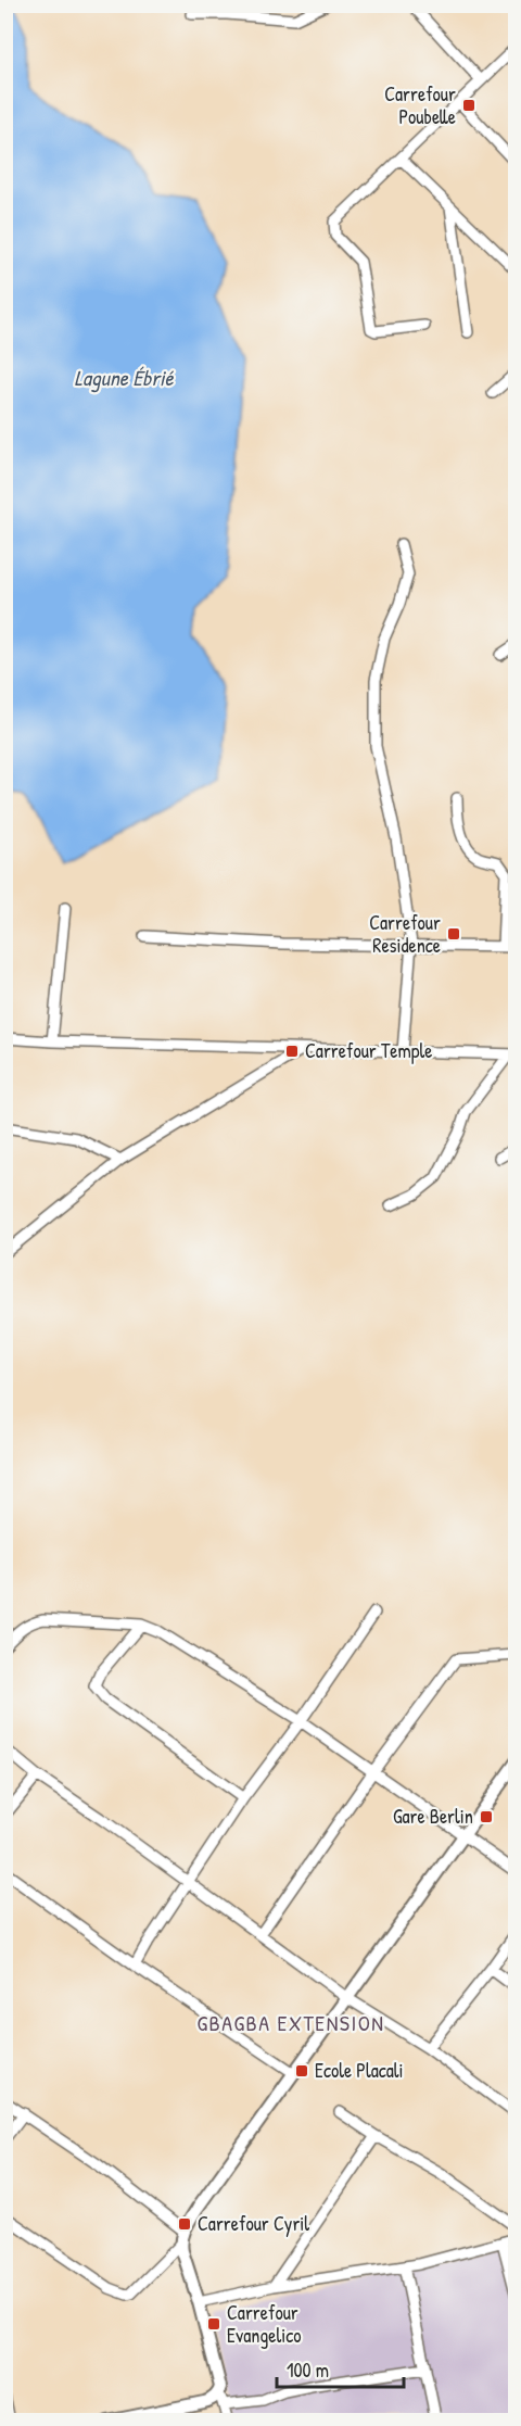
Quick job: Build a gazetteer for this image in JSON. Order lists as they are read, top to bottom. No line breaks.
{"districts":["GBAGBA EXTENSION"],"water":["Lagune Ébrié"],"places":{"transit":["Carrefour Poubelle","Carrefour Residence","Carrefour Temple","Gare Berlin","Ecole Placali","Carrefour Cyril","Carrefour Evangelico"]},"scale_bar":"100 m"}
